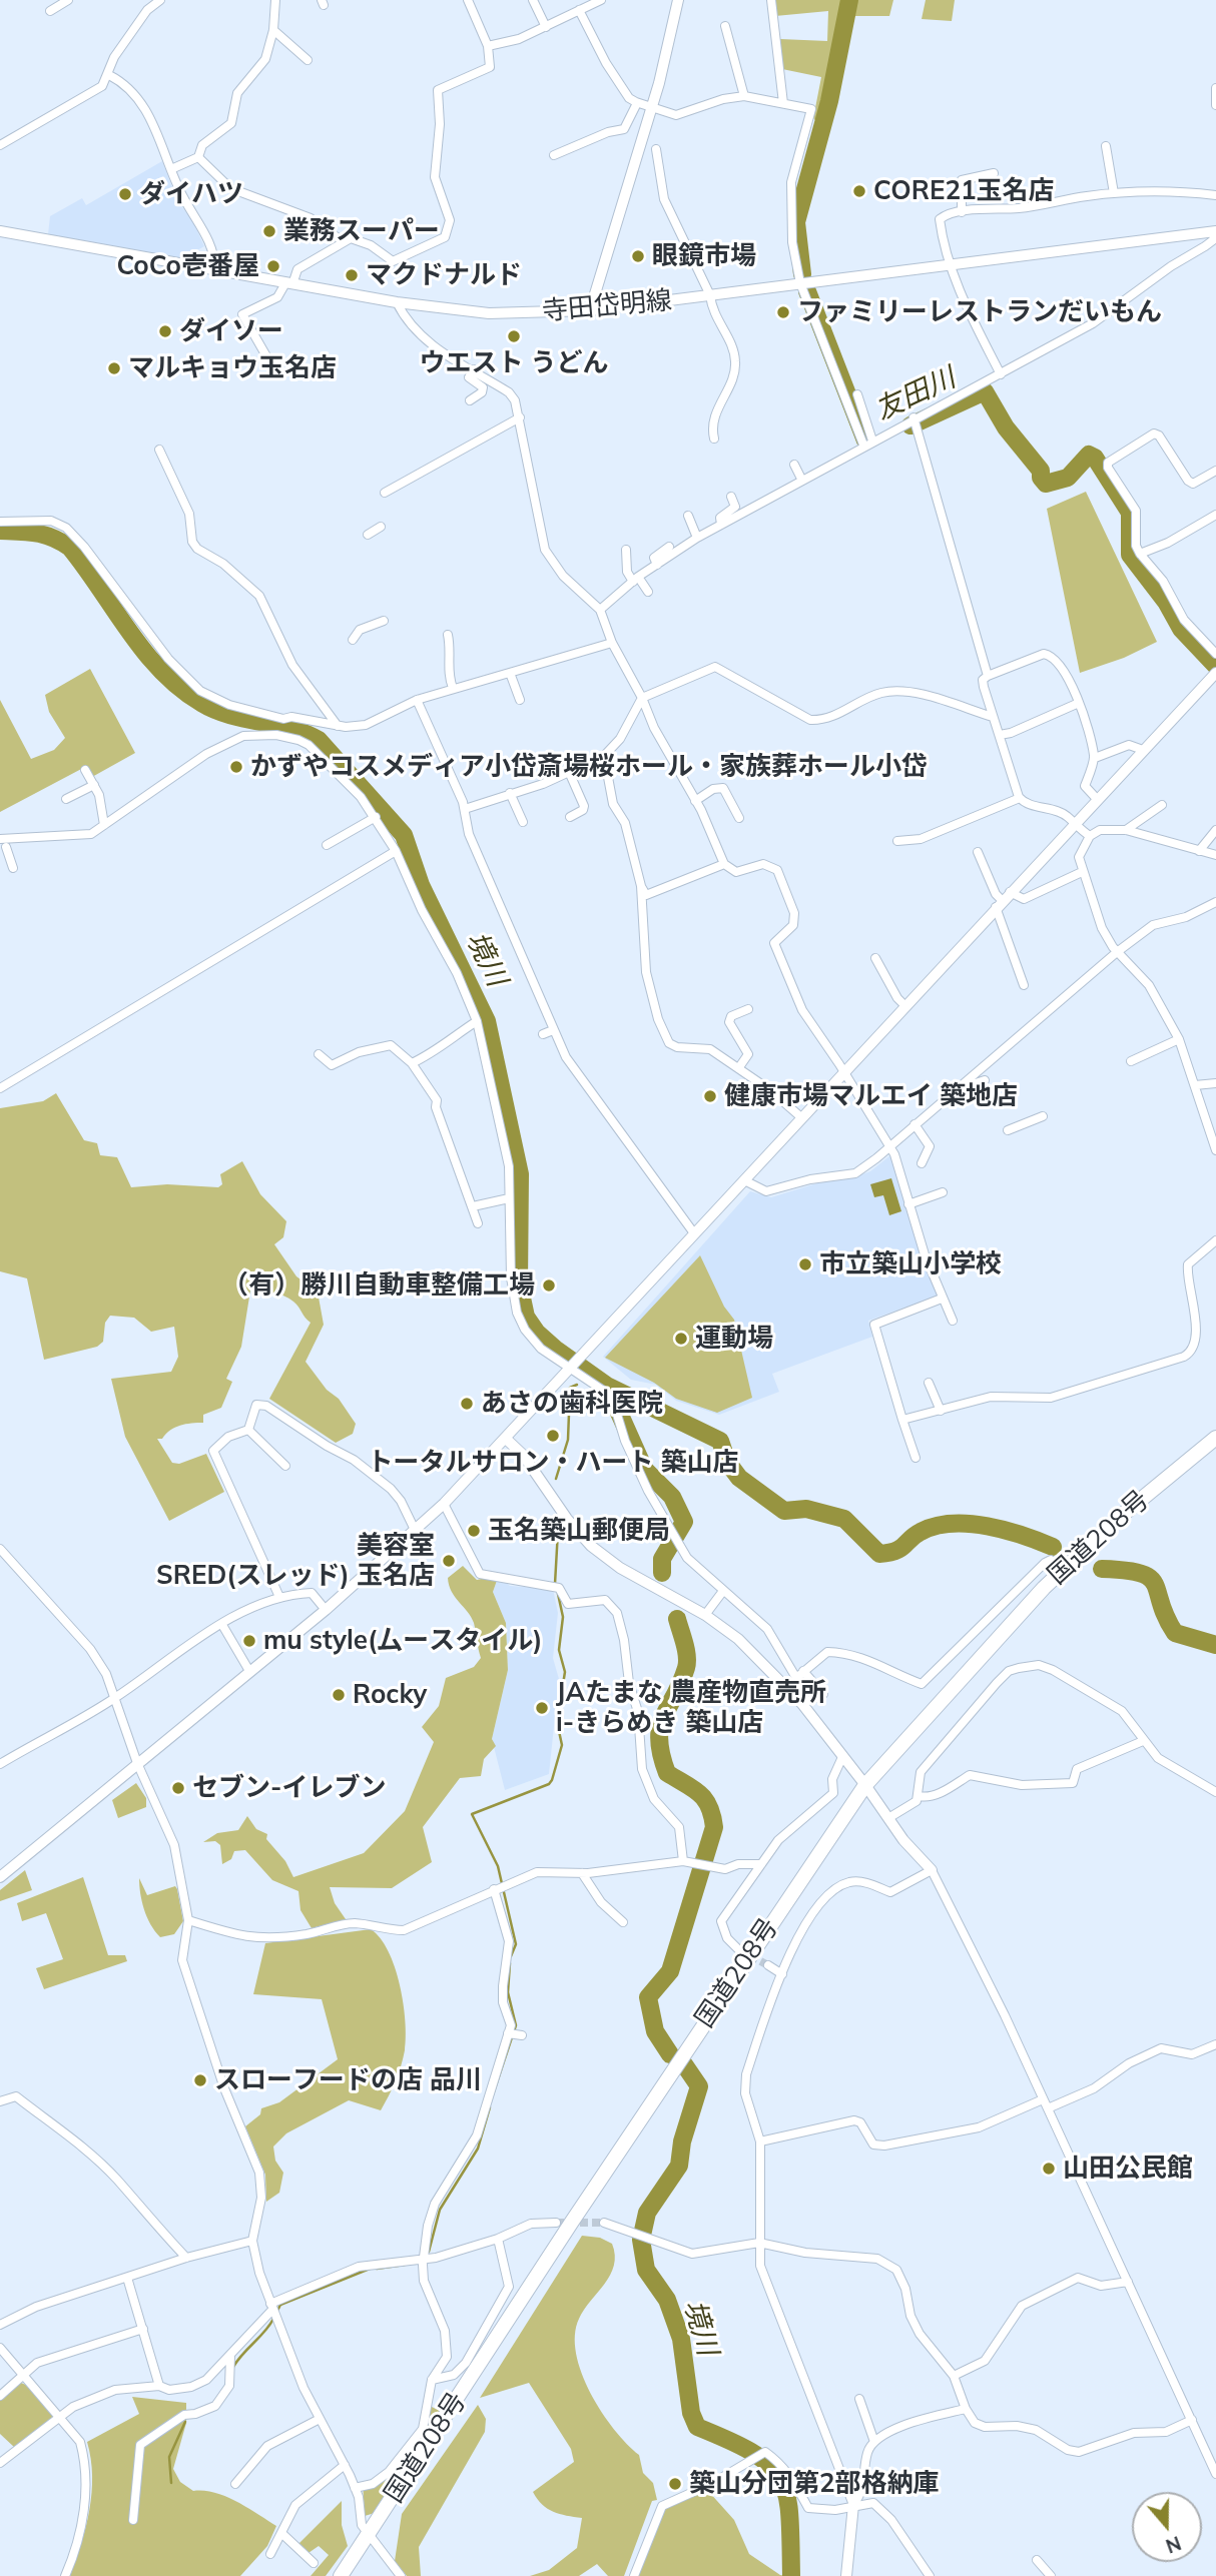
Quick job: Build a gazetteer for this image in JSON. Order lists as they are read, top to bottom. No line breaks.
{"streets":{"highway":["国道208号"],"street":["寺田岱明線"]},"water":["友田川","境川"],"places":["CORE21玉名店","ダイハツ","業務スーパー","眼鏡市場","CoCo壱番屋","マクドナルド","ファミリーレストランだいもん","ダイソー","ウエスト うどん","マルキョウ玉名店","かずやコスメディア小岱斎場桜ホール・家族葬ホール小岱","健康市場マルエイ 築地店","市立築山小学校","（有）勝川自動車整備工場","運動場","あさの歯科医院","トータルサロン・ハート 築山店","玉名築山郵便局","美容室 SRED(スレッド) 玉名店","mu style(厶ースタイル)","Rocky","JAたまな 農産物直売所 i-きらめき 築山店","セブン-イレブン","スローフードの店 品川","山田公民館","築山分団第2部格納庫"],"north":"bottom"}
